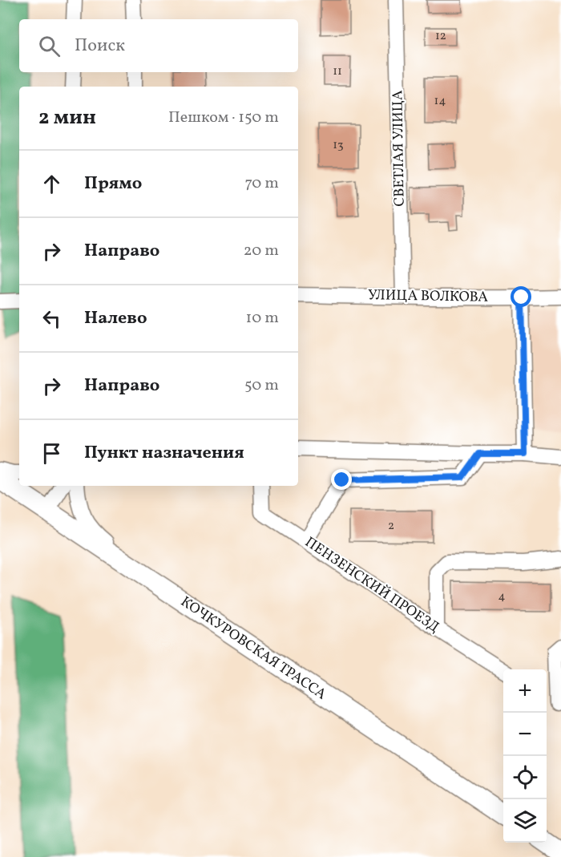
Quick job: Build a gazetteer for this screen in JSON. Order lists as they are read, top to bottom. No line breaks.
{"streets":{"main road":["КОЧКУРОВСКАЯ ТРАССА"],"street":["СВЕТЛАЯ УЛИЦА","УЛИЦА ВОЛКОВА","ПЕНЗЕНСКИЙ ПРОЕЗД"]},"crossings":[["СВЕТЛАЯ УЛИЦА","УЛИЦА ВОЛКОВА"]],"house_numbers":["12","11","14","13","2","4"],"page":{"search":"Поиск","heading":["2 мин","Пешком · 150 m"],"list":[["Прямо","70 m"],["Направо","20 m"],["Налево","10 m"],["Направо","50 m"],"Пункт назначения"],"map_buttons":["+","−"]}}
